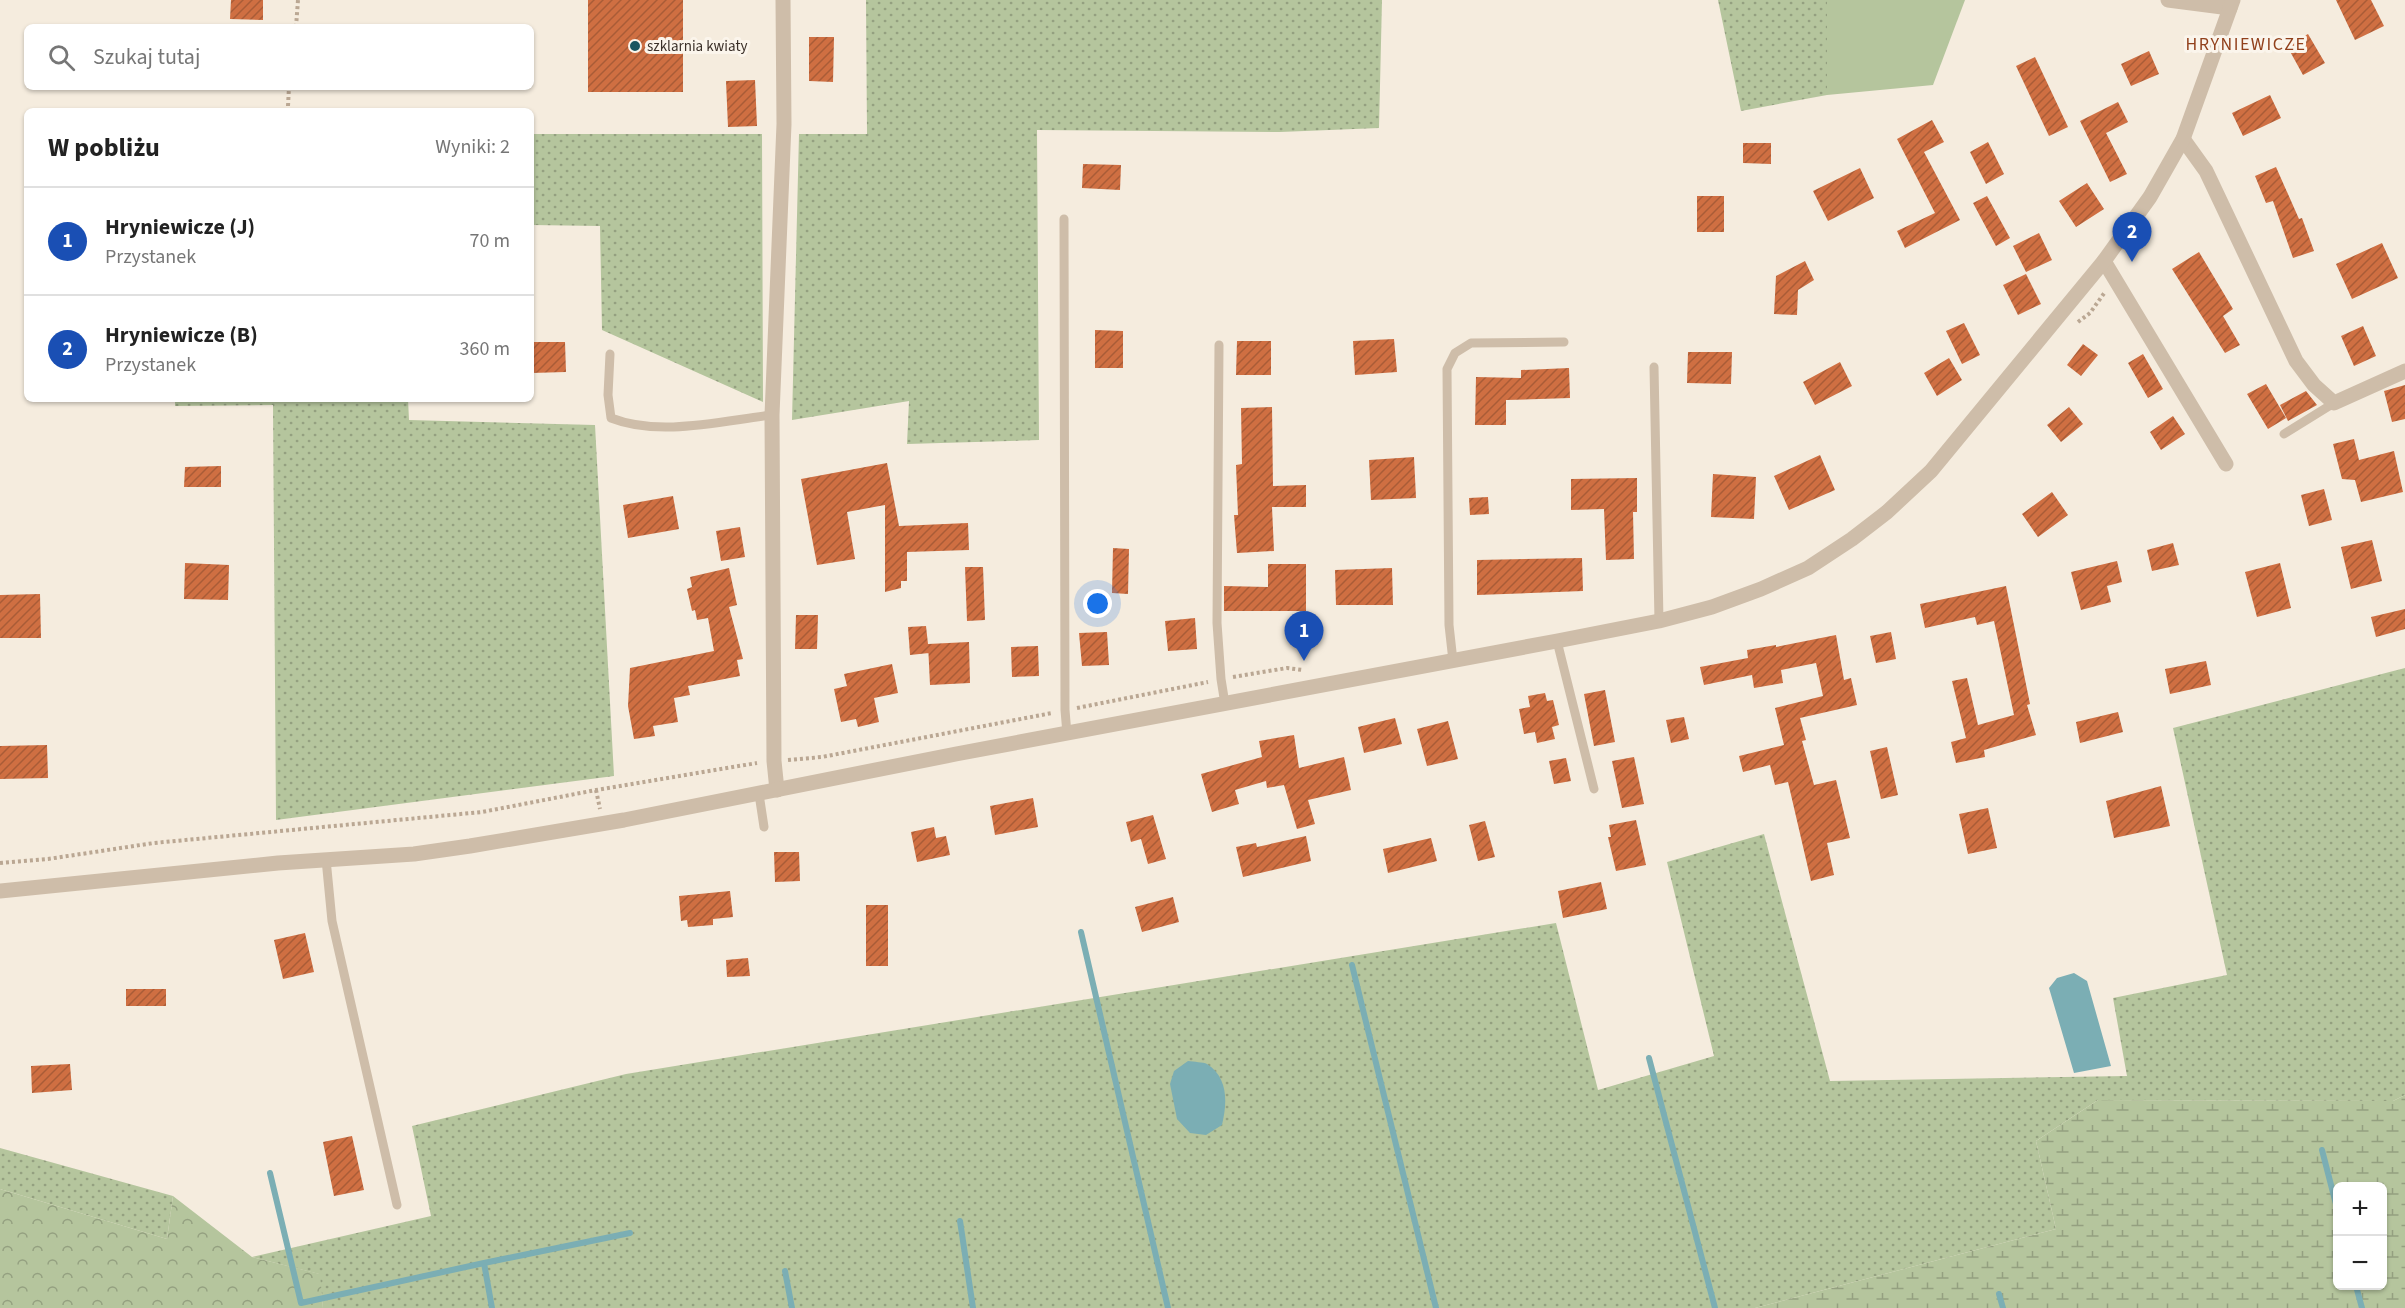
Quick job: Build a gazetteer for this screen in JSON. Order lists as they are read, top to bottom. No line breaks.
{"districts":["HRYNIEWICZE"],"places":["szklarnia kwiaty"],"page":{"search":"Szukaj tutaj","heading":["W pobliżu","Wyniki: 2"],"list":[{"mark":"1","name":"Hryniewicze (J)","note":"Przystanek","value":"70 m"},{"mark":"2","name":"Hryniewicze (B)","note":"Przystanek","value":"360 m"}],"pins":["2","1"],"map_buttons":["+","−"]}}
